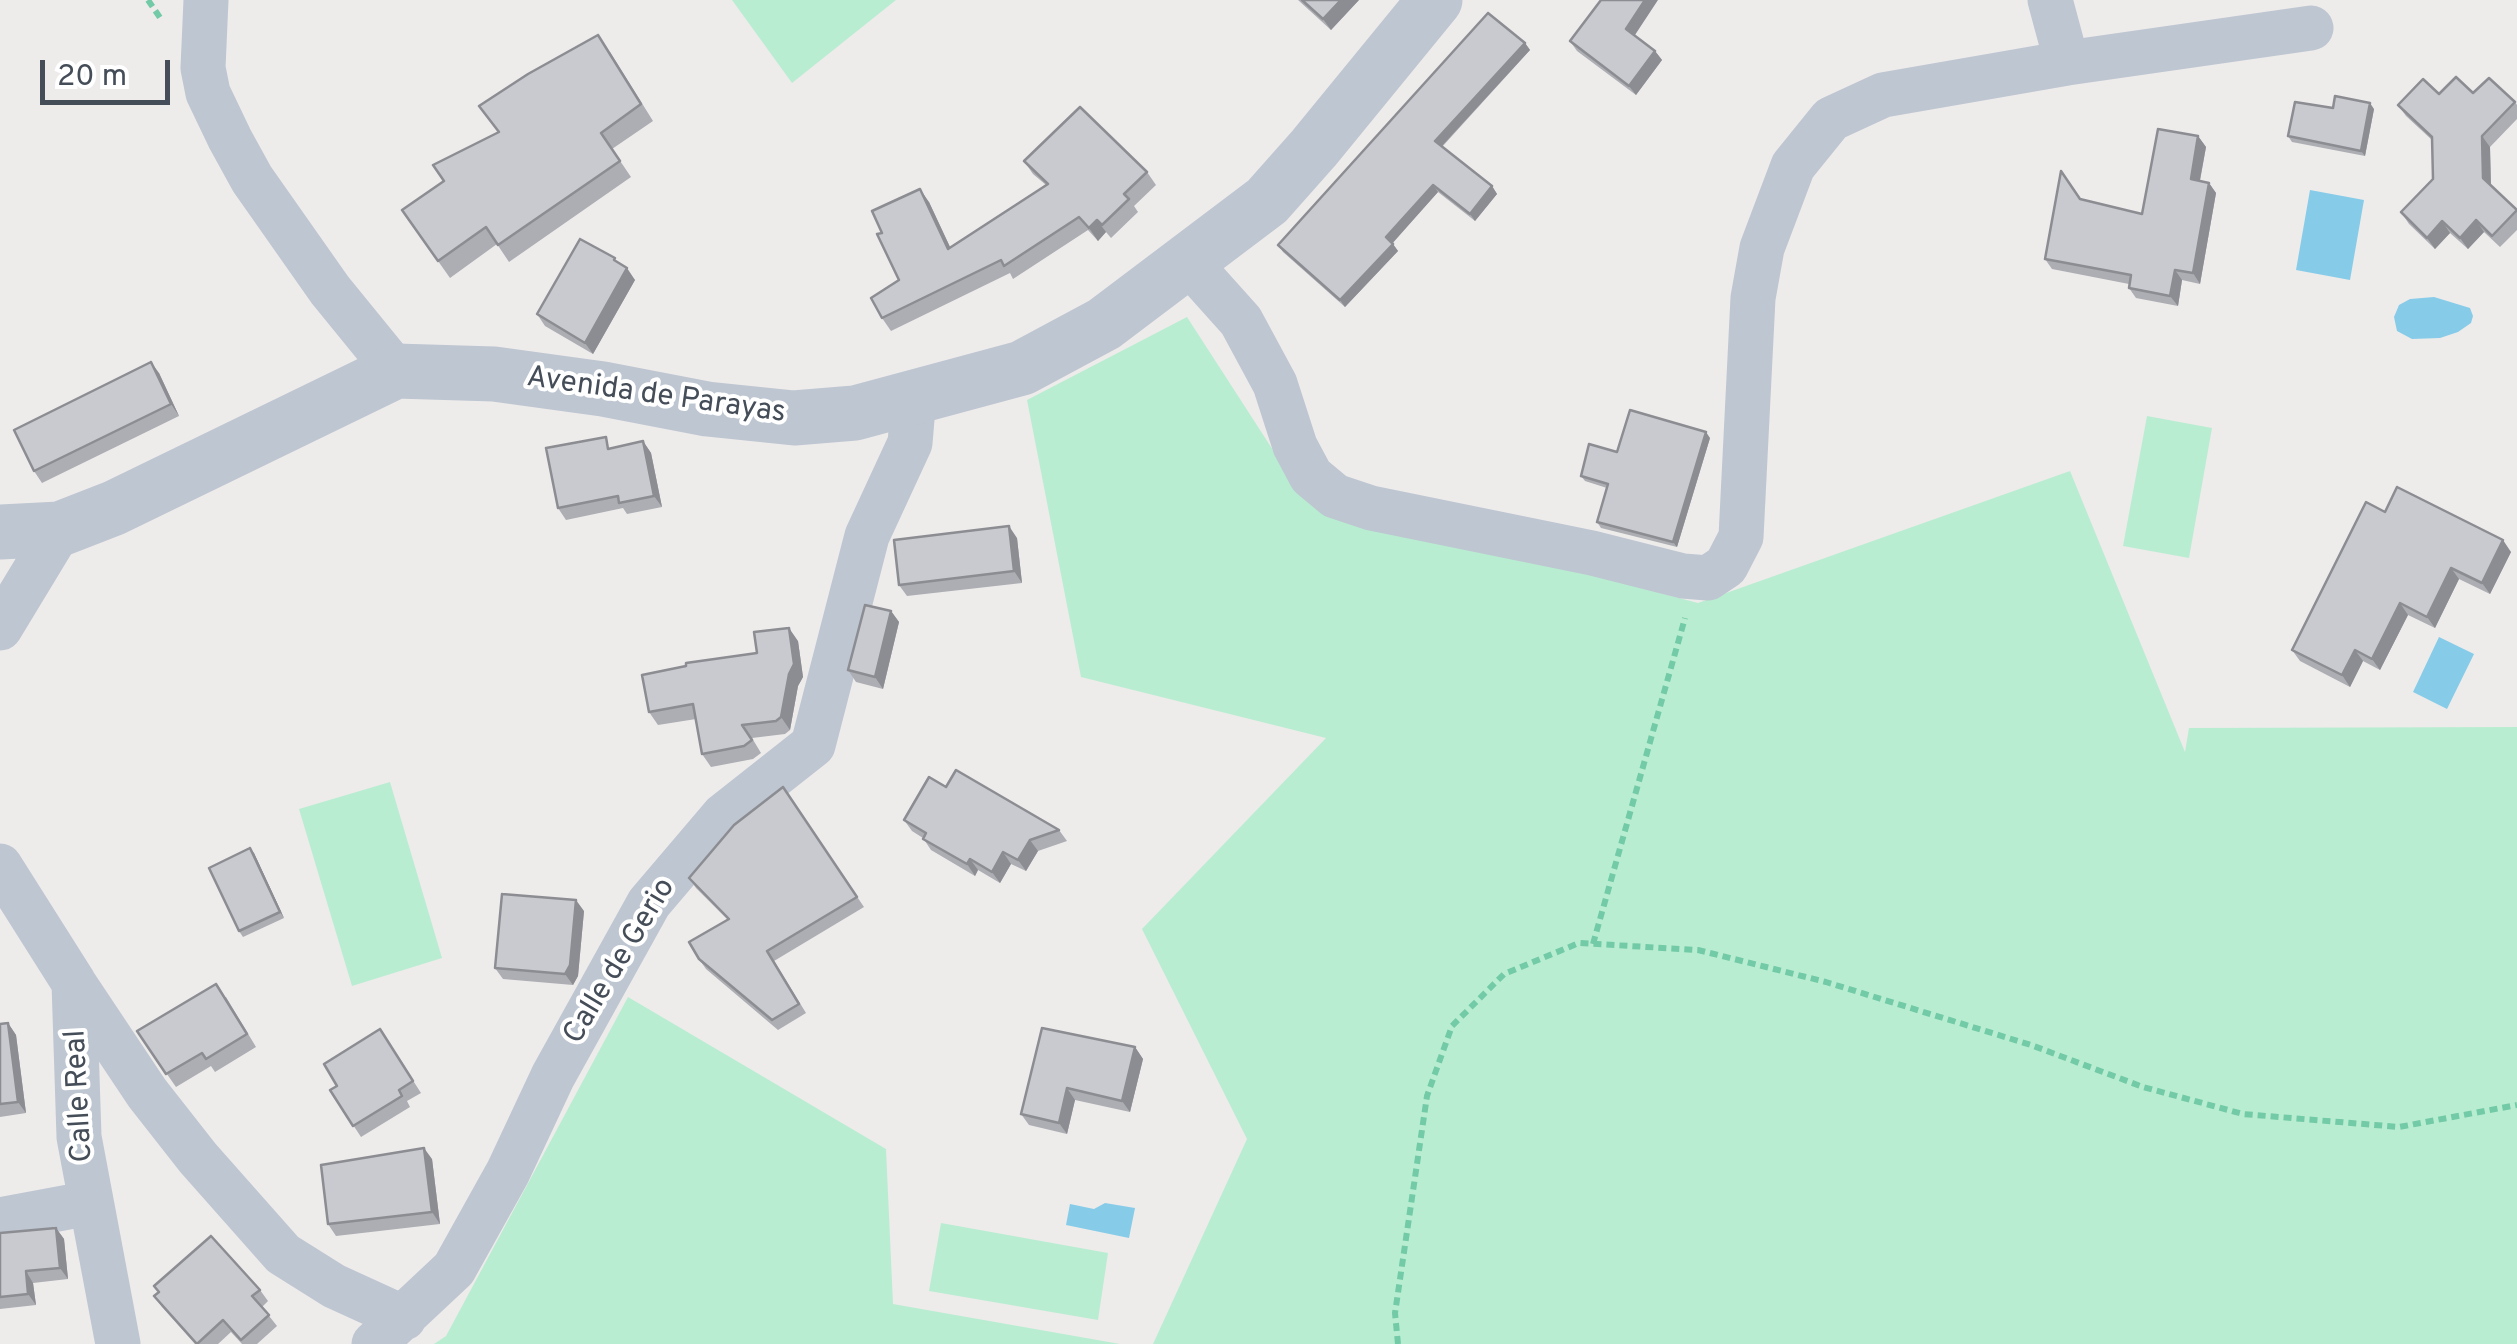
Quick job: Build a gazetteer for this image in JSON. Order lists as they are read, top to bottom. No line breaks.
{"streets":{"street":["Avenida de Parayas","Calle de Gerio","Calle Real"]},"crossings":[["Avenida de Parayas","Calle de Gerio"],["Calle de Gerio","Calle Real"]],"scale_bar":"20 m"}
